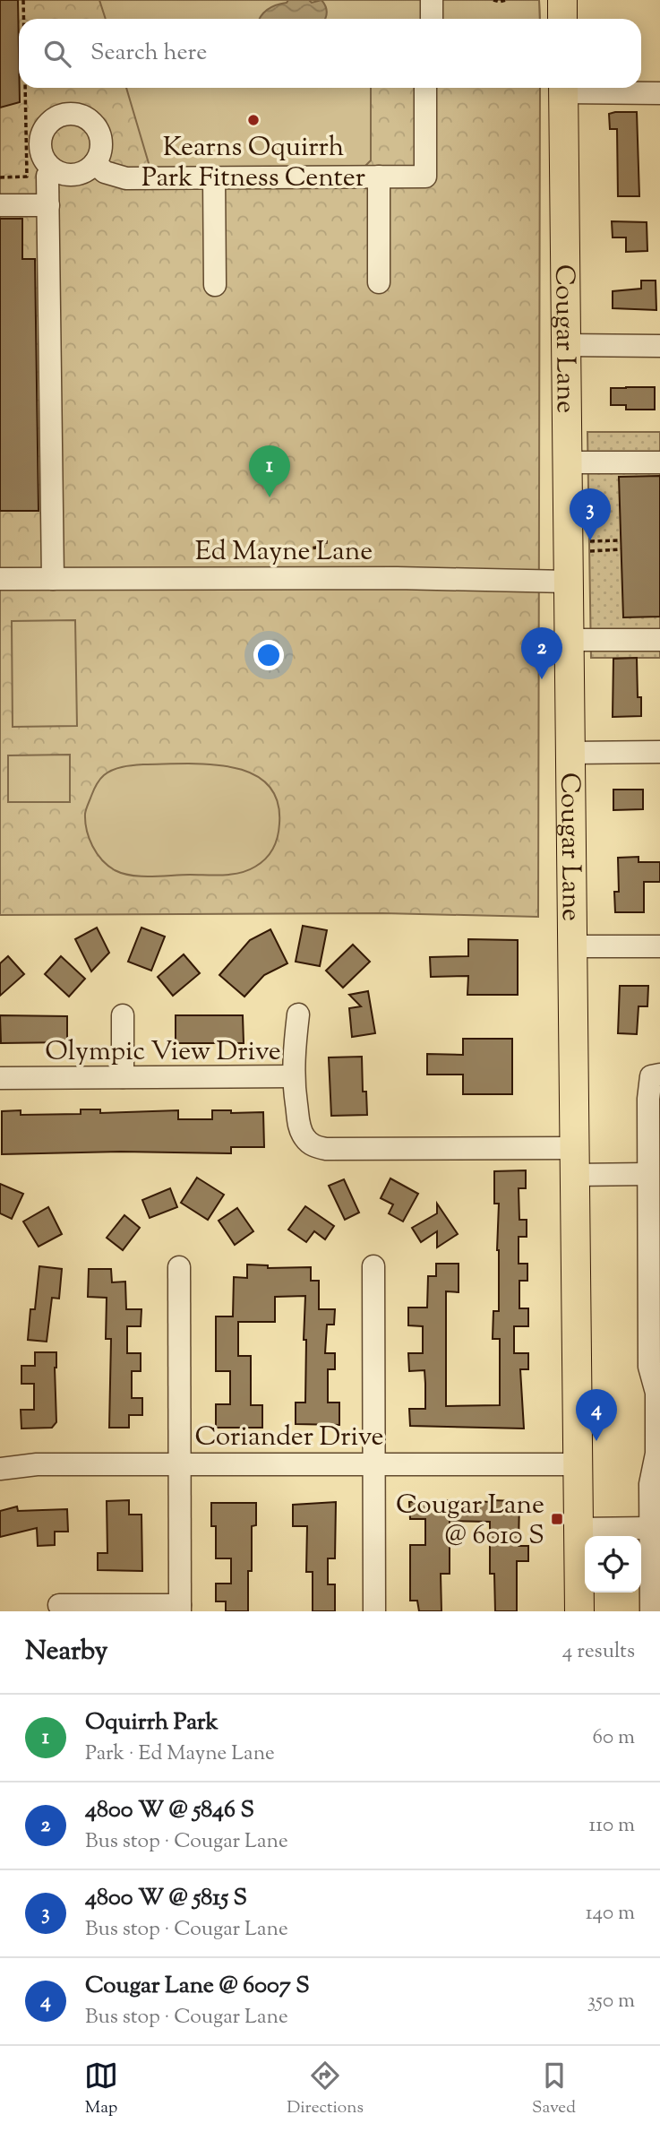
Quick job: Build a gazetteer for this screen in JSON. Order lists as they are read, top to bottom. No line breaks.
{"streets":{"main road":["Cougar Lane"],"street":["Ed Mayne Lane","Olympic View Drive","Coriander Drive"]},"crossings":[["Cougar Lane","Ed Mayne Lane"],["Cougar Lane","Olympic View Drive"],["Cougar Lane","Coriander Drive"]],"places":{"other":["Kearns Oquirrh Park Fitness Center"],"transit":["Cougar Lane @ 6010 S"]},"page":{"search":"Search here","pins":["1","3","2","4"],"heading":["Nearby","4 results"],"list":[{"mark":"1","name":"Oquirrh Park","note":"Park · Ed Mayne Lane","value":"60 m"},{"mark":"2","name":"4800 W @ 5846 S","note":"Bus stop · Cougar Lane","value":"110 m"},{"mark":"3","name":"4800 W @ 5815 S","note":"Bus stop · Cougar Lane","value":"140 m"},{"mark":"4","name":"Cougar Lane @ 6007 S","note":"Bus stop · Cougar Lane","value":"350 m"}],"nav":["Map","Directions","Saved"]}}
